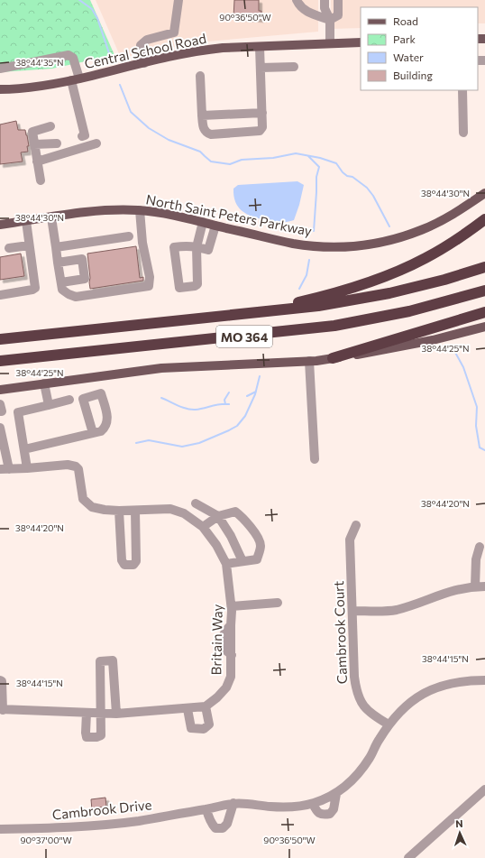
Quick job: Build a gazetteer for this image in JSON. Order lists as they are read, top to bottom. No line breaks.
{"streets":{"highway":["MO 364"],"main road":["Central School Road","North Saint Peters Parkway"],"street":["Cambrook Court","Britain Way","Cambrook Drive"]},"crossings":[["Cambrook Court","Cambrook Drive"]],"legend":["Road","Park","Water","Building"],"north":"top","coordinates":["90°36'50\"W","38°44'35\"N","38°44'30\"N","38°44'25\"N","38°44'20\"N","38°44'15\"N","90°37'00\"W"]}
